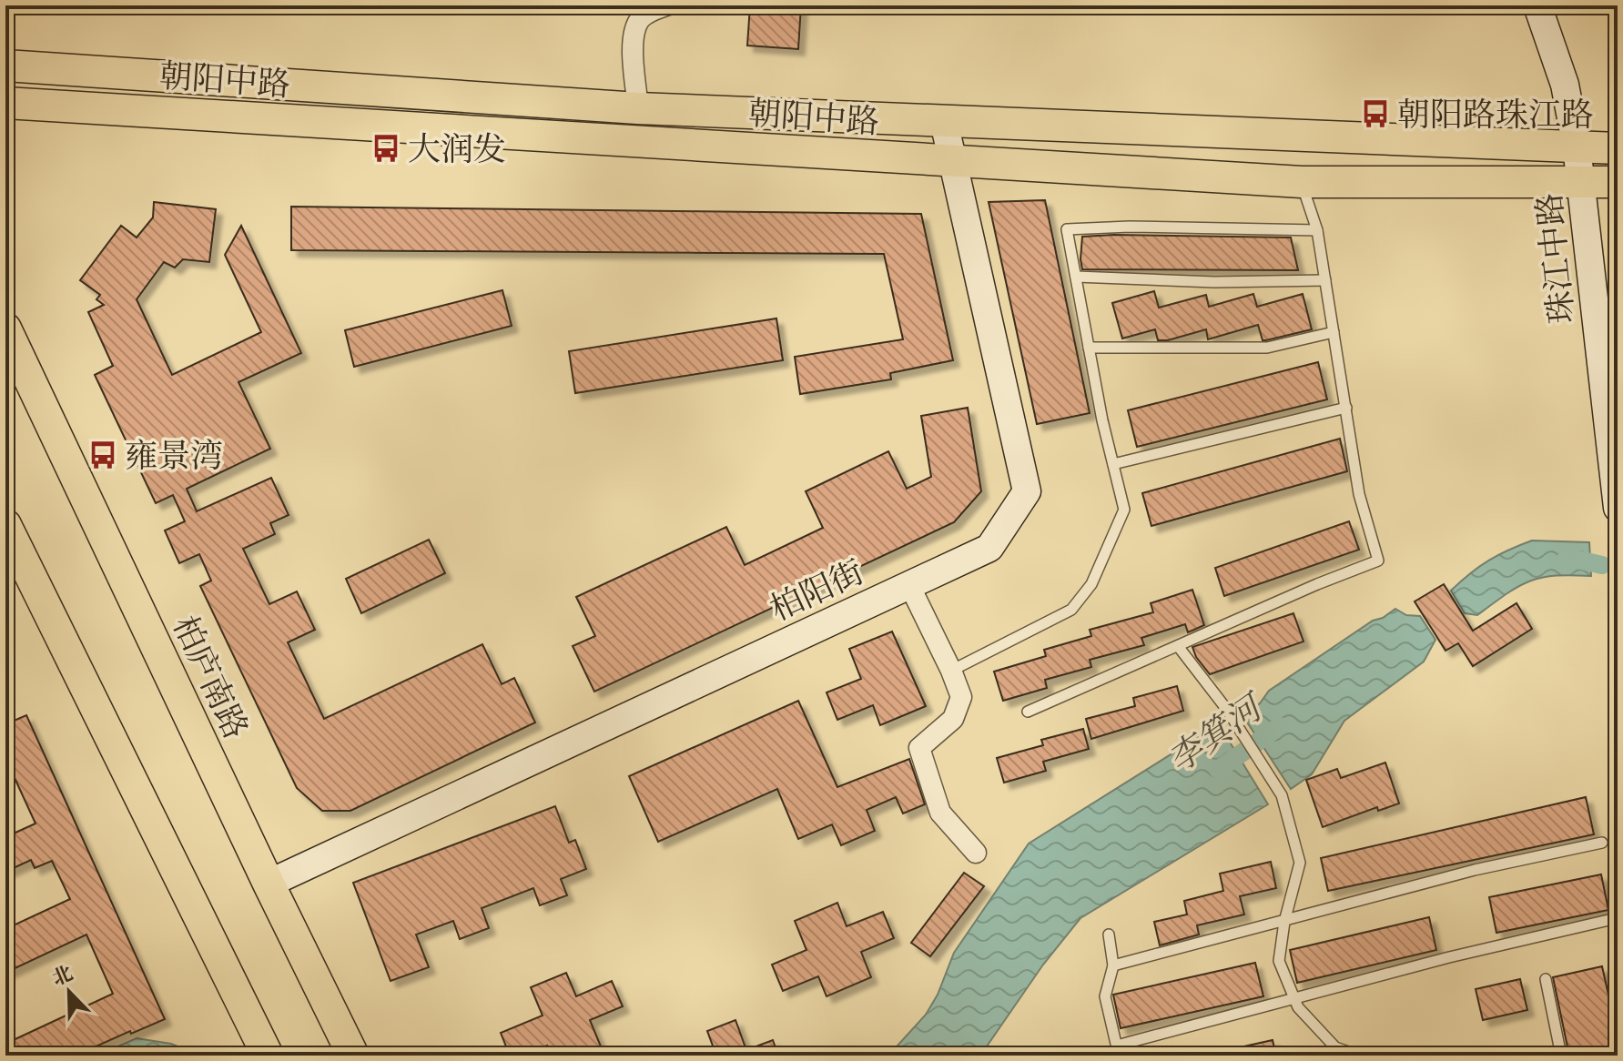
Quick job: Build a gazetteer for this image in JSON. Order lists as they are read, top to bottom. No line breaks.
{"streets":{"main road":["朝阳中路","柏庐南路"],"street":["珠江中路","柏阳街"]},"crossings":[["朝阳中路","珠江中路"],["朝阳中路","柏阳街"],["柏阳街","柏庐南路"]],"water":["李箕河"],"places":{"bus stop":["朝阳路珠江路","大润发","雍景湾"]},"north":"top left"}
